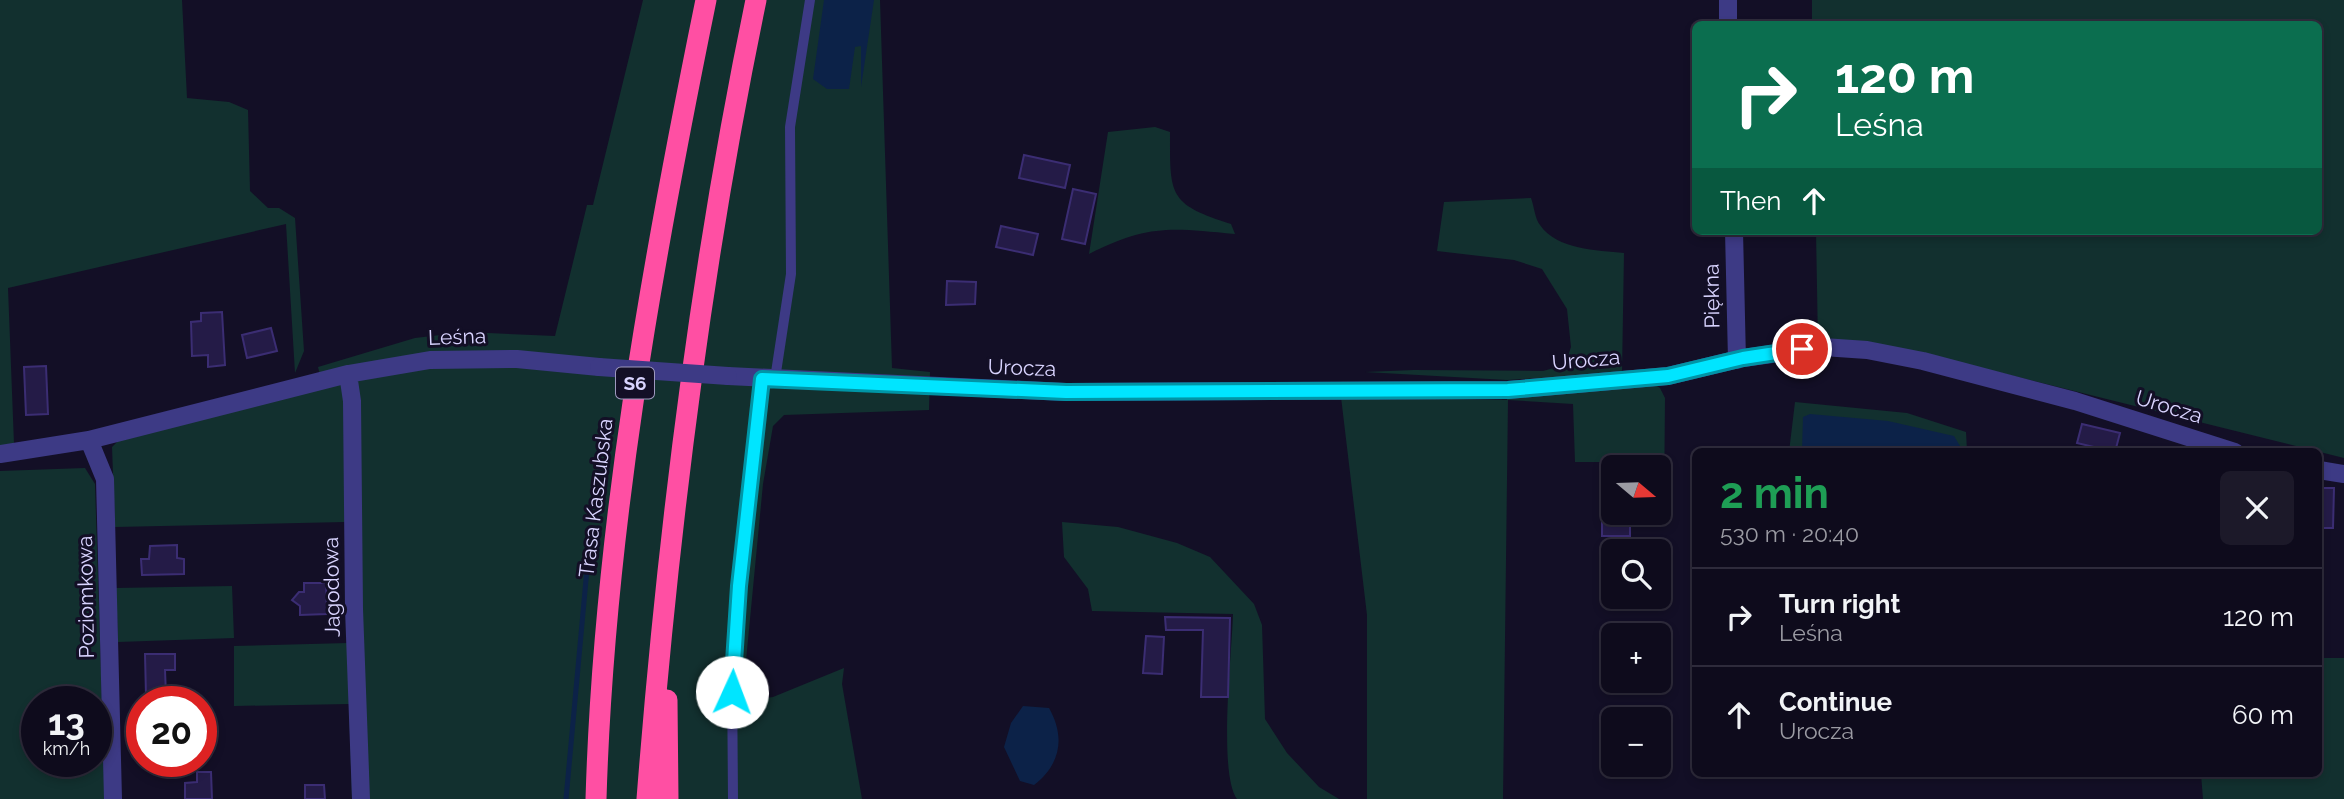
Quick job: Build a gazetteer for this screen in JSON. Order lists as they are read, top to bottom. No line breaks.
{"streets":{"highway":["S6","Trasa Kaszubska"],"street":["Piękna","Leśna","Urocza","Jagodowa","Poziomkowa"]},"crossings":[["Piękna","Urocza"],["Leśna","Urocza"],["Leśna","Jagodowa"],["Leśna","Poziomkowa"]],"north":"right","page":{"turn":["120 m","Leśna"],"then":"Then","heading":["2 min","530 m · 20:40"],"map_buttons":["+","−"],"list":[{"name":"Turn right","note":"Leśna","value":"120 m"},{"name":"Continue","note":"Urocza","value":"60 m"}],"speed":"13 km/h","limit":"20"}}
